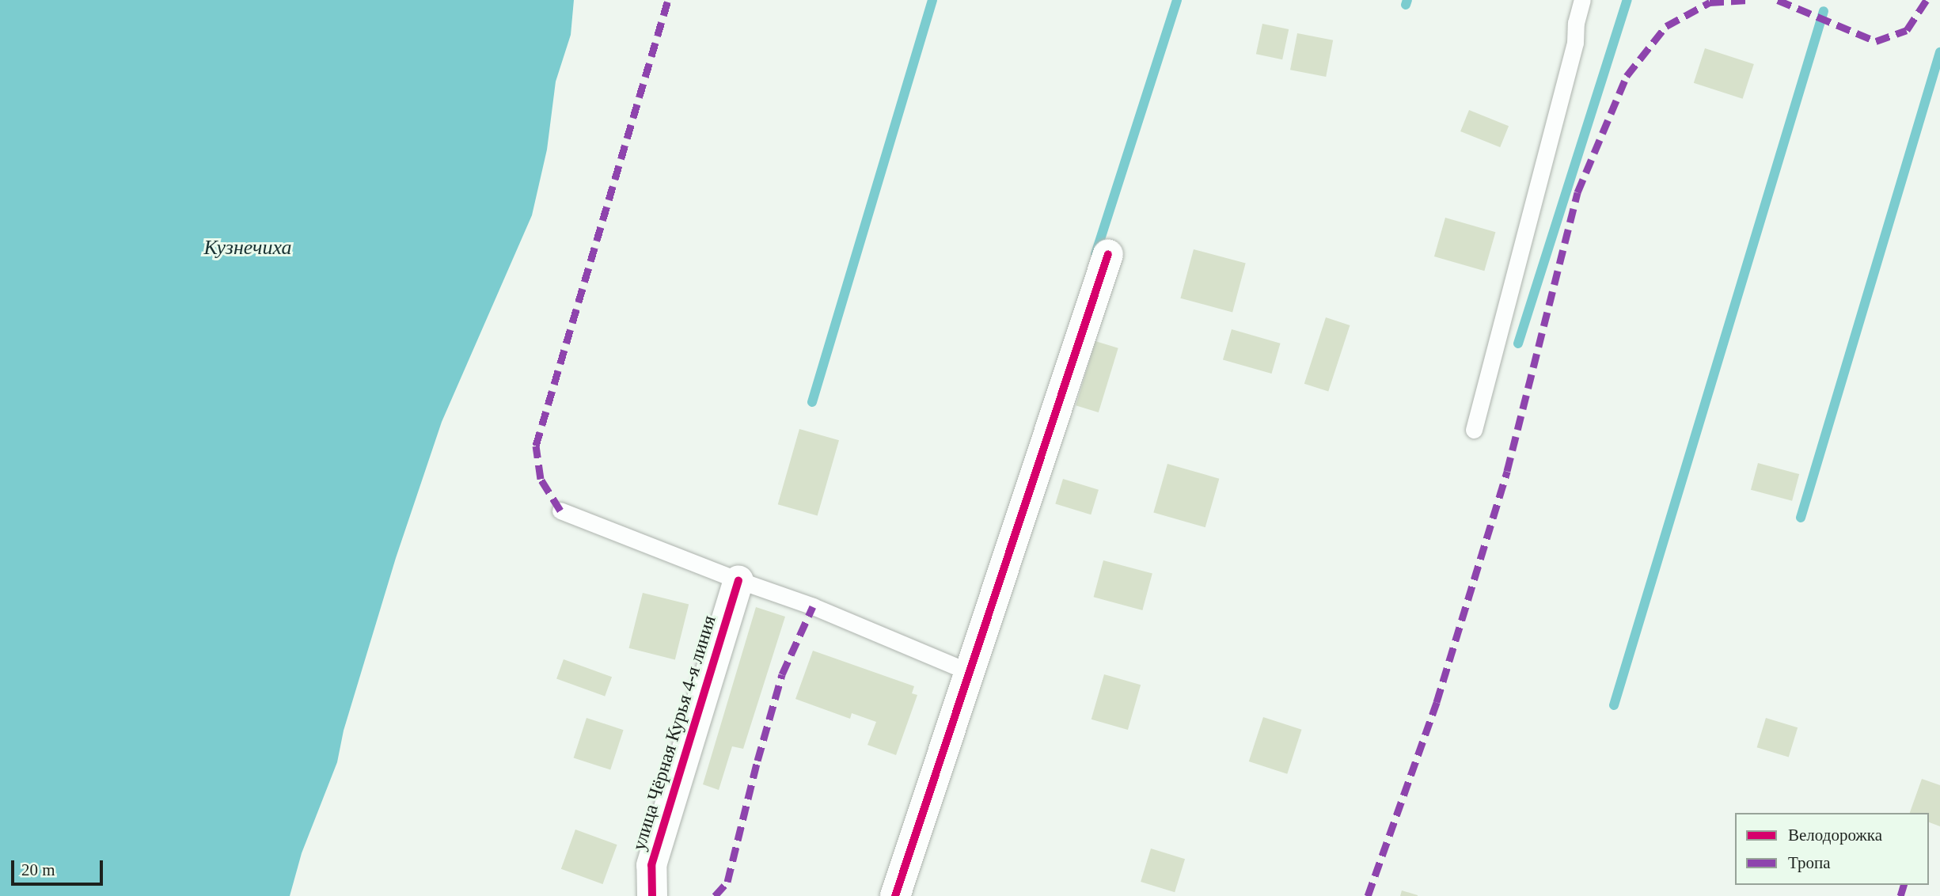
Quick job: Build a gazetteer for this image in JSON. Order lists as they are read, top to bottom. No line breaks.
{"streets":{"street":["улица Чёрная Курья 4-я линия"]},"water":["Кузнечиха"],"legend":["Велодорожка","Тропа"],"scale_bar":"20 m"}
